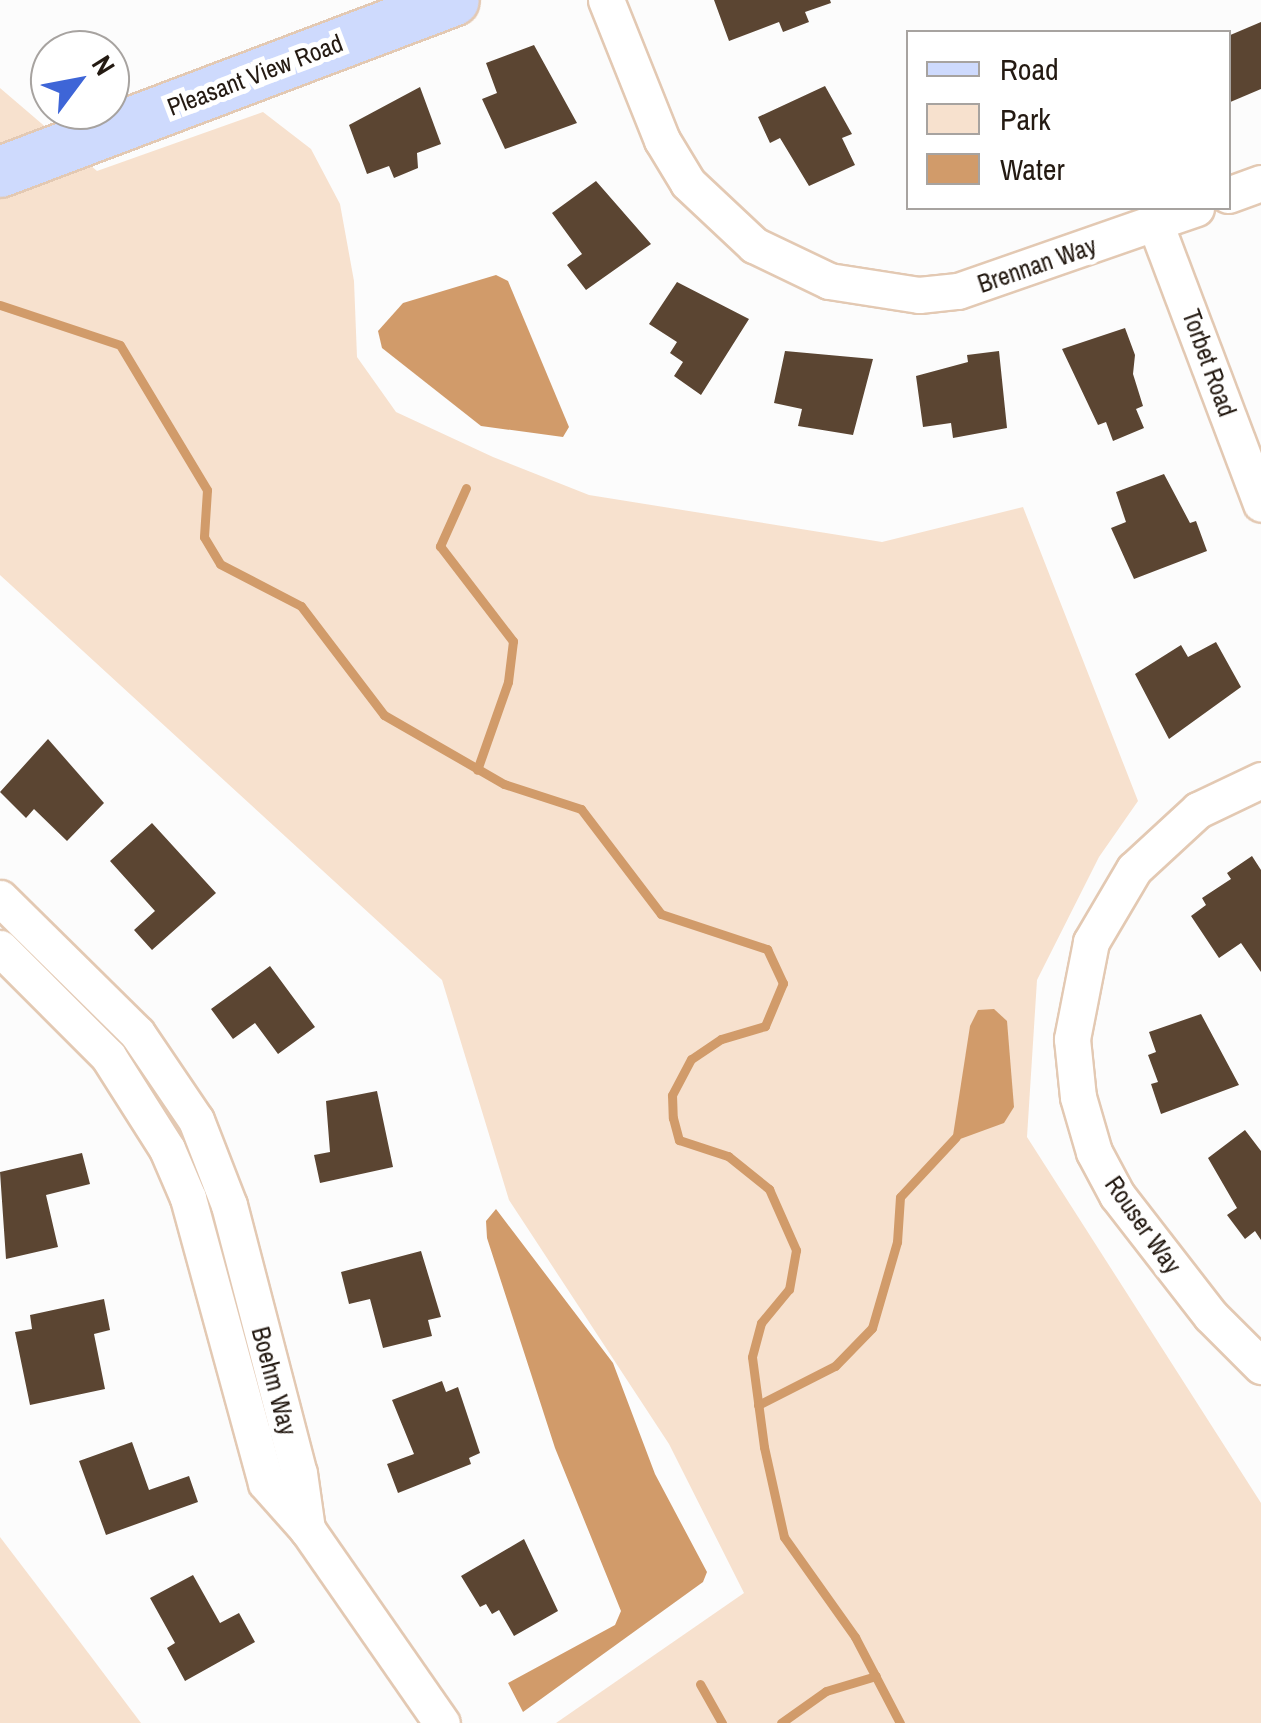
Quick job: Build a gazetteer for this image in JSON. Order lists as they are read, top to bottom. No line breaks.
{"streets":{"street":["Pleasant View Road","Brennan Way","Torbet Road","Rouser Way","Boehm Way"]},"crossings":[["Brennan Way","Torbet Road"]],"legend":["Road","Park","Water"],"north":"top right"}
